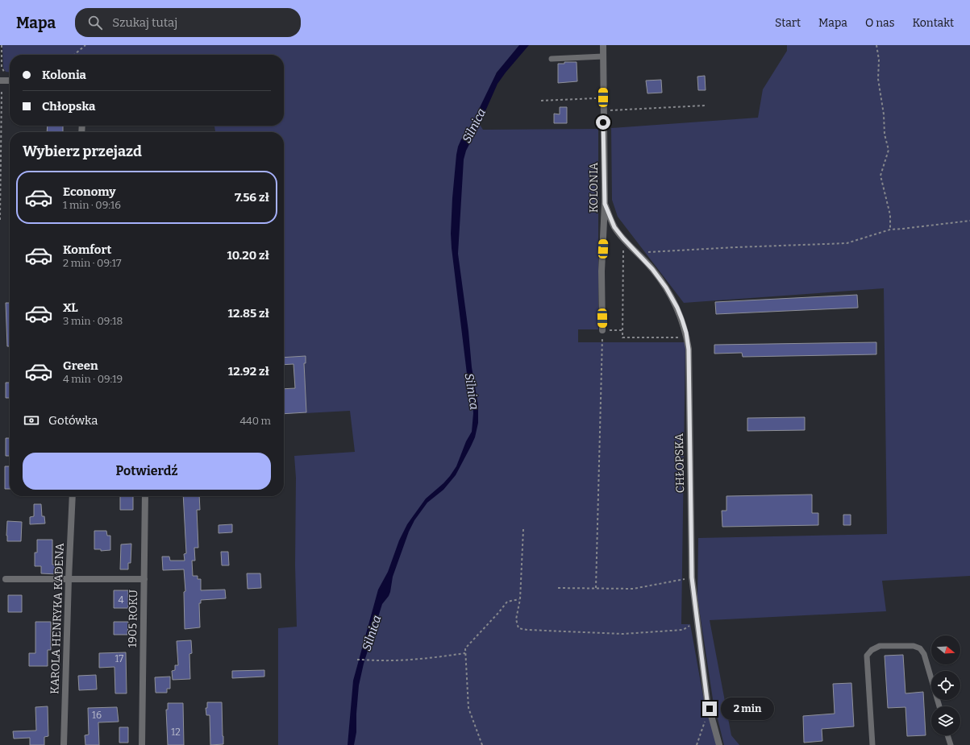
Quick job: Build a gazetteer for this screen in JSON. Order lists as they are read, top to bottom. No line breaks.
{"streets":{"street":["KOLONIA","CHŁOPSKA","KAROLA HENRYKA KADENA","1905 ROKU"]},"crossings":[["KOLONIA","CHŁOPSKA"]],"water":["Silnica"],"house_numbers":["4","17","16","12"],"north":"right","page":{"header":"Mapa","search":"Szukaj tutaj","nav":["Start","Mapa","O nas","Kontakt"],"banner":["Kolonia","Chłopska"],"heading":"Wybierz przejazd","list":[{"name":"Economy","note":"1 min · 09:16","value":"7.56 zł"},{"name":"Komfort","note":"2 min · 09:17","value":"10.20 zł"},{"name":"XL","note":"3 min · 09:18","value":"12.85 zł"},{"name":"Green","note":"4 min · 09:19","value":"12.92 zł"}],"pay":["Gotówka","440 m"],"buttons":"Potwierdź","bubble":"2 min"}}
